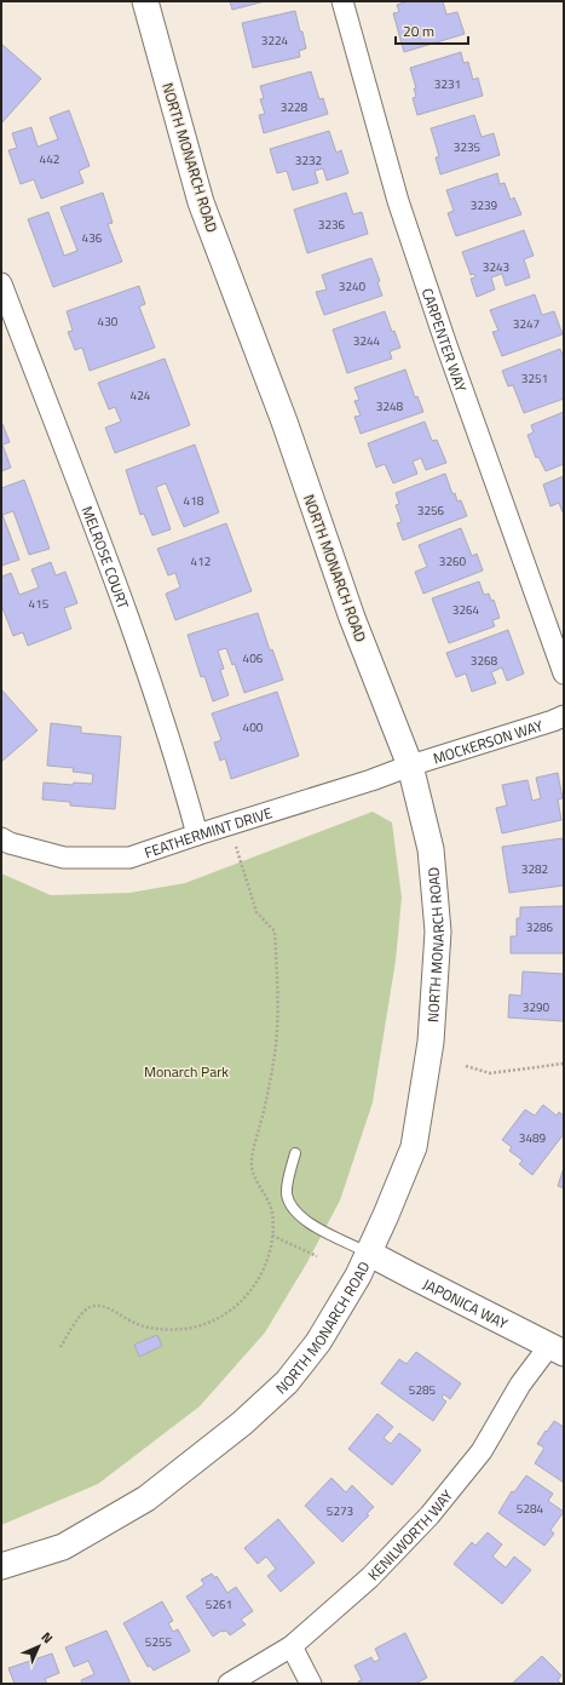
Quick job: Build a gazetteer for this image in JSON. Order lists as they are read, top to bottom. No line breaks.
{"streets":{"street":["NORTH MONARCH ROAD","CARPENTER WAY","MELROSE COURT","MOCKERSON WAY","FEATHERMINT DRIVE","JAPONICA WAY","KENILWORTH WAY"]},"crossings":[["NORTH MONARCH ROAD","MOCKERSON WAY"],["NORTH MONARCH ROAD","FEATHERMINT DRIVE"],["NORTH MONARCH ROAD","JAPONICA WAY"],["MELROSE COURT","FEATHERMINT DRIVE"],["MOCKERSON WAY","FEATHERMINT DRIVE"],["JAPONICA WAY","KENILWORTH WAY"]],"parks":["Monarch Park"],"house_numbers":["3224","3231","3228","3235","442","3232","3239","3236","436","3243","3240","430","3247","3244","3251","424","3248","418","3256","412","3260","415","3264","406","3268","400","3282","3286","3290","3489","5285","5284","5273","5261","5255"],"scale_bar":"20 m","north":"top right"}
